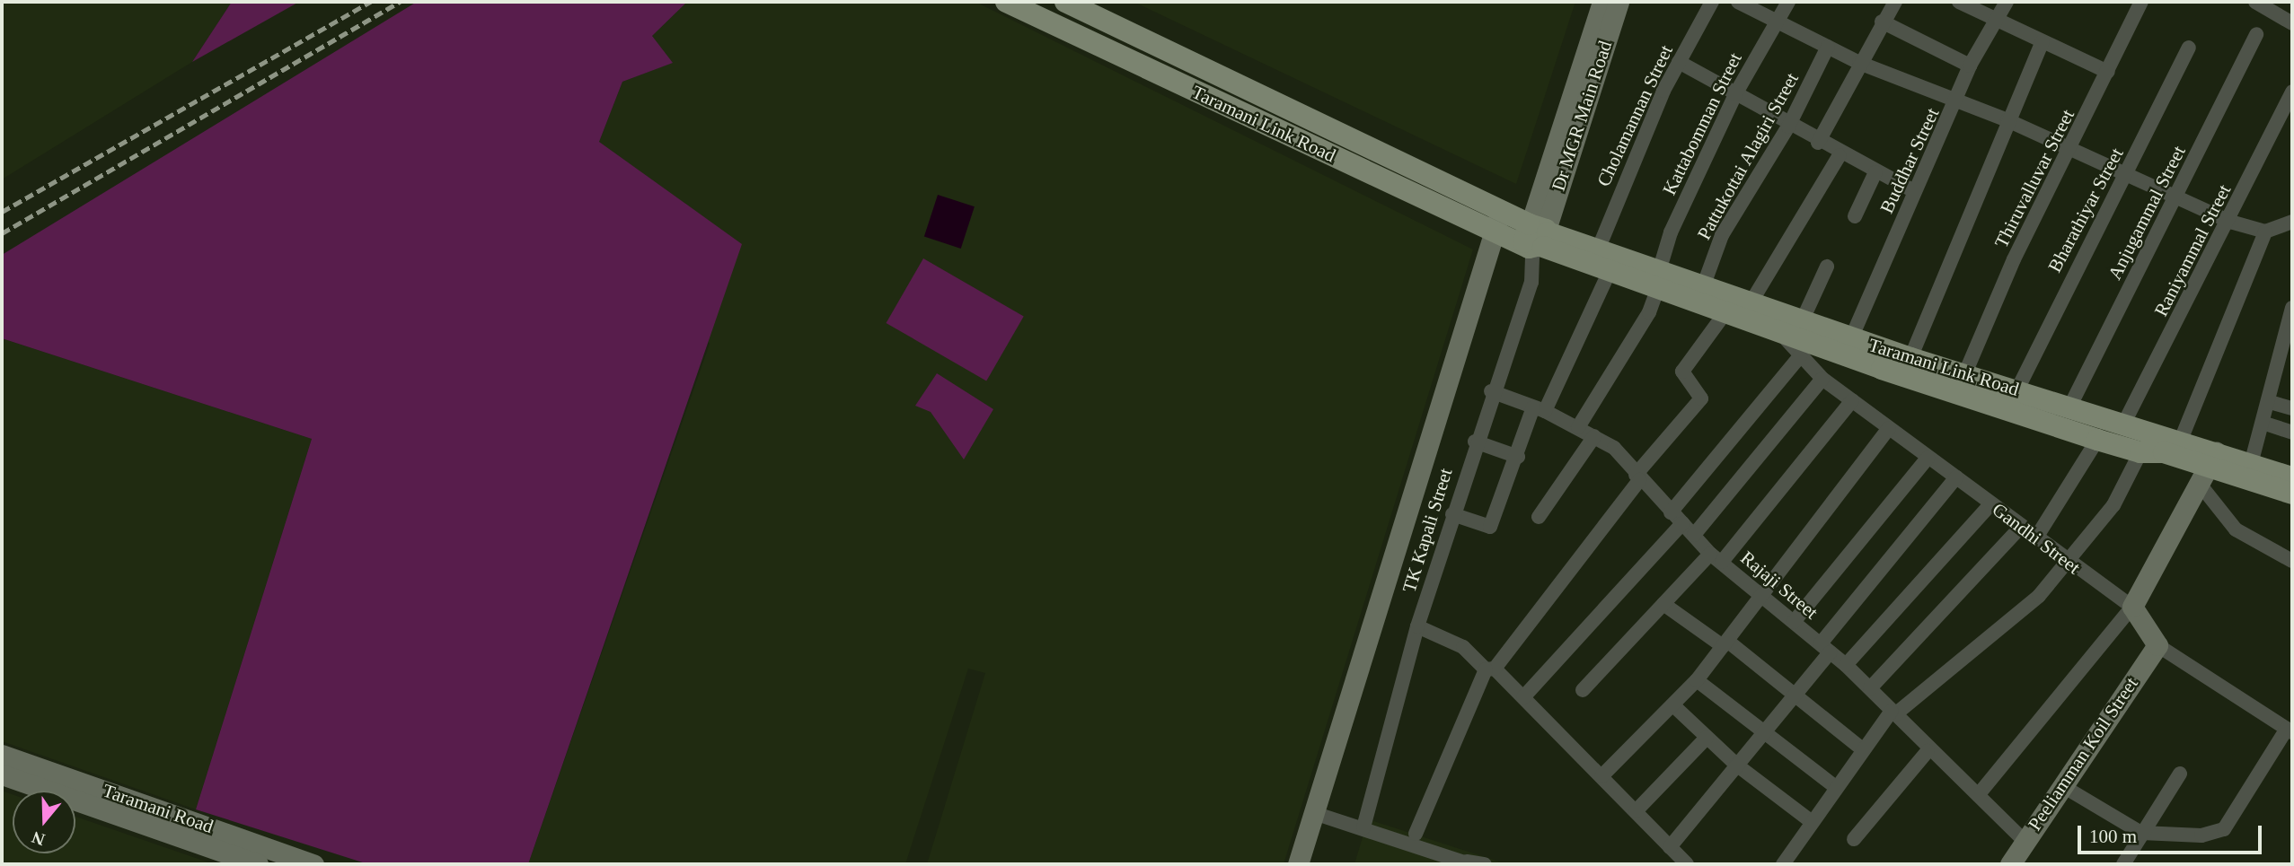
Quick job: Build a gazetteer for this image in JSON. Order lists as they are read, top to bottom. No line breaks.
{"streets":{"main road":["Taramani Link Road"],"street":["Dr MGR Main Road","Cholamannan Street","Kattabomman Street","Pattukottai Alagiri Street","Buddhar Street","Thiruvalluvar Street","Bharathiyar Street","Anjugammal Street","Raniyammal Street","TK Kapali Street","Gandhi Street","Rajaji Street","Peeliamman Koil Street","Taramani Road"]},"crossings":[["Dr MGR Main Road","Taramani Link Road"],["Dr MGR Main Road","TK Kapali Street"],["Cholamannan Street","Taramani Link Road"],["Taramani Link Road","Kattabomman Street"],["Taramani Link Road","Pattukottai Alagiri Street"],["Taramani Link Road","Buddhar Street"],["Taramani Link Road","Thiruvalluvar Street"],["Taramani Link Road","Bharathiyar Street"],["Taramani Link Road","Anjugammal Street"],["Taramani Link Road","Raniyammal Street"],["Taramani Link Road","TK Kapali Street"],["Taramani Link Road","Gandhi Street"],["Kattabomman Street","Rajaji Street"],["TK Kapali Street","Rajaji Street"],["Gandhi Street","Peeliamman Koil Street"],["Rajaji Street","Peeliamman Koil Street"]],"scale_bar":"100 m","north":"bottom"}
